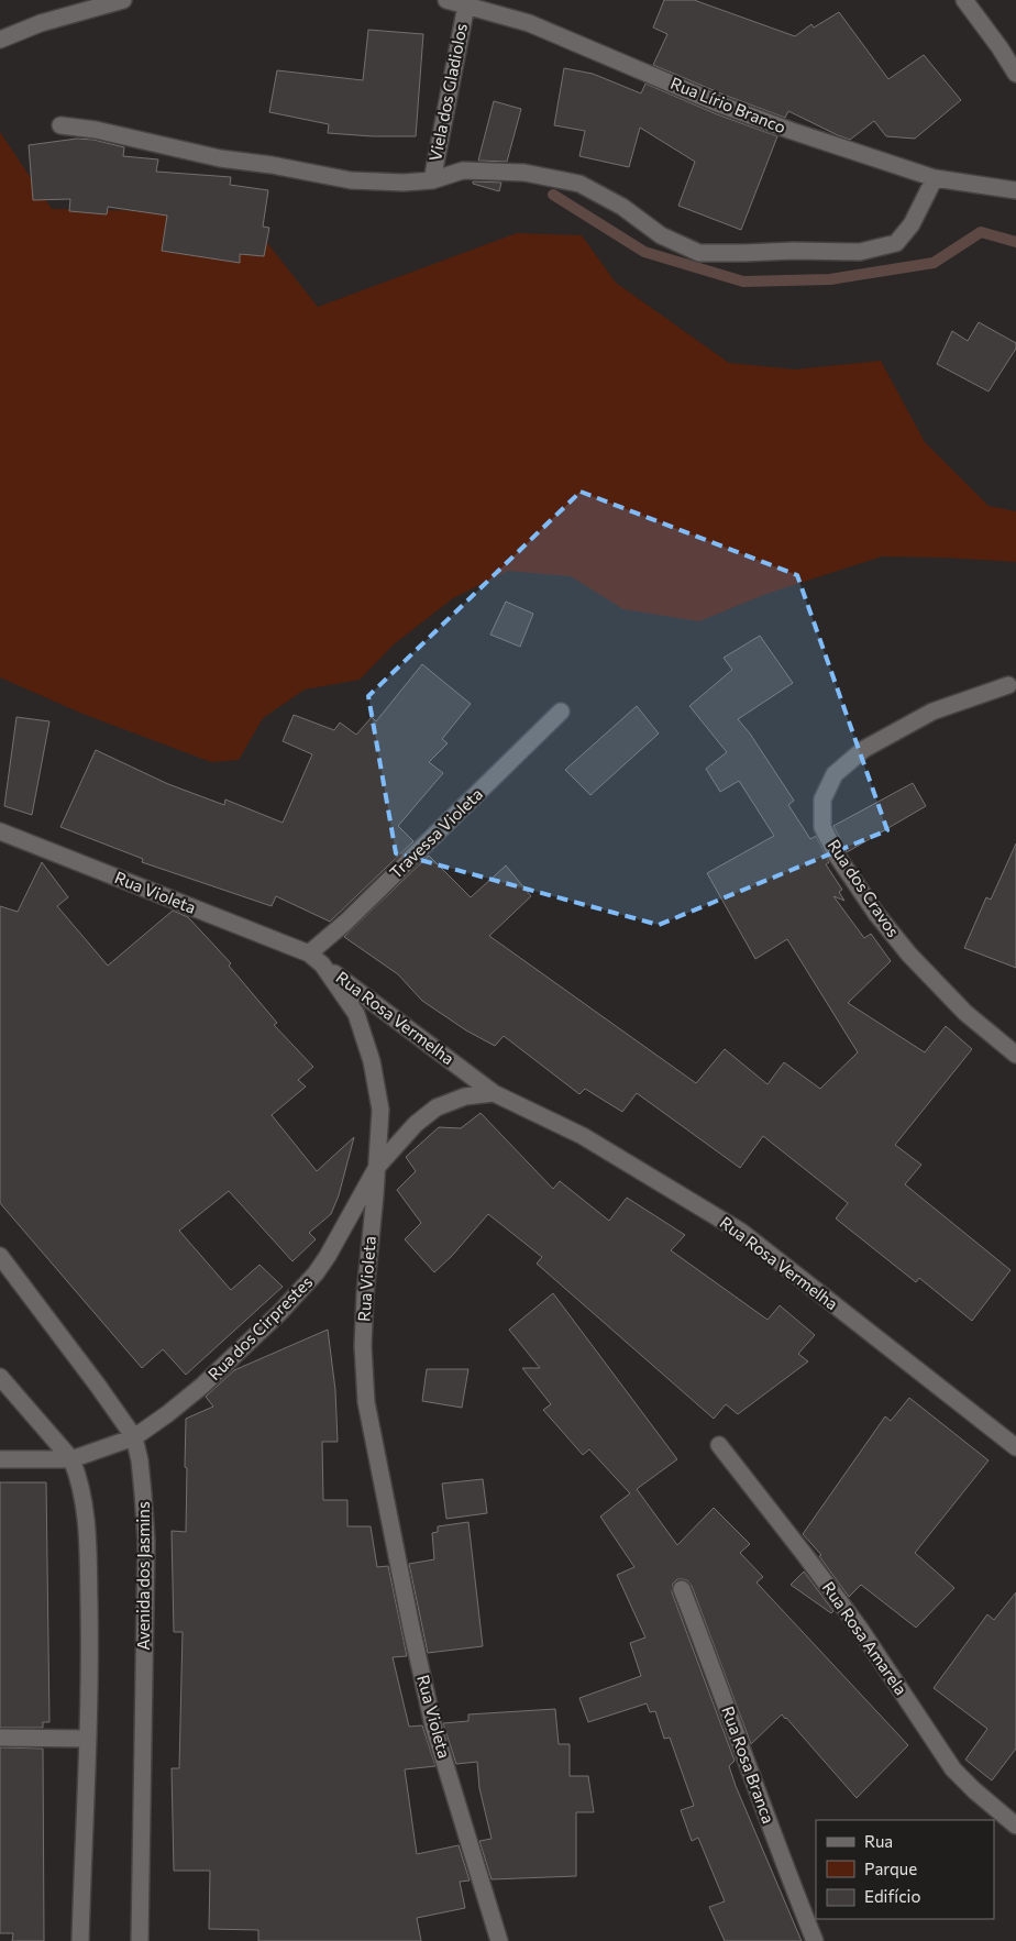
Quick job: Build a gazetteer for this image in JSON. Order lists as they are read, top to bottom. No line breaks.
{"streets":{"street":["Viela dos Gladiolos","Rua Lírio Branco","Travessa Violeta","Rua dos Cravos","Rua Violeta","Rua Rosa Vermelha","Rua dos Cirprestes","Avenida dos Jasmins","Rua Rosa Amarela","Rua Rosa Branca"]},"crossings":[["Viela dos Gladiolos","Rua Lírio Branco"],["Travessa Violeta","Rua Violeta"],["Travessa Violeta","Rua Rosa Vermelha"],["Rua Violeta","Rua Rosa Vermelha"],["Rua Violeta","Rua dos Cirprestes"],["Rua dos Cirprestes","Avenida dos Jasmins"]],"legend":["Rua","Parque","Edifício"]}
